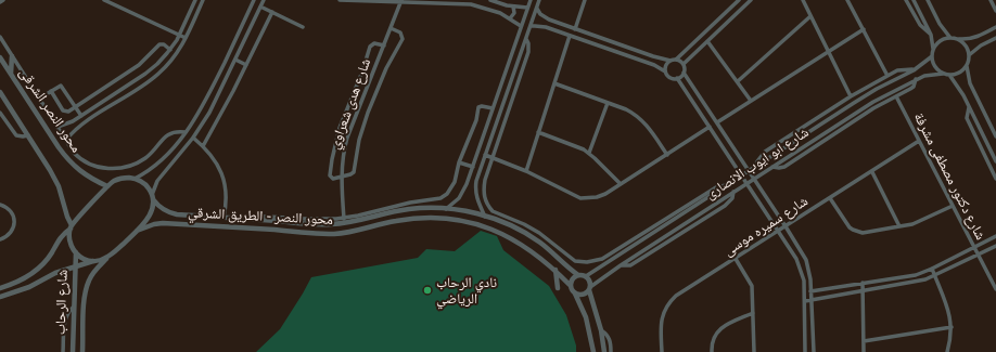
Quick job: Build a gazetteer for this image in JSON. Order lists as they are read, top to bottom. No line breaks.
{"streets":{"street":["شارع هدى شعراوي","محور النصر الشرقى","شارع ابو ايوب الانصارى","شارع دكتور مصطفى مشرفة","محور النصر - الطريق الشرقي","شارع سميره موسى","شارع الرحاب"]},"crossings":[["شارع ابو ايوب الانصارى","محور النصر - الطريق الشرقي"],["شارع دكتور مصطفى مشرفة","شارع سميره موسى"],["محور النصر - الطريق الشرقي","شارع الرحاب"]],"places":["نادي الرحاب الرياضي"]}
